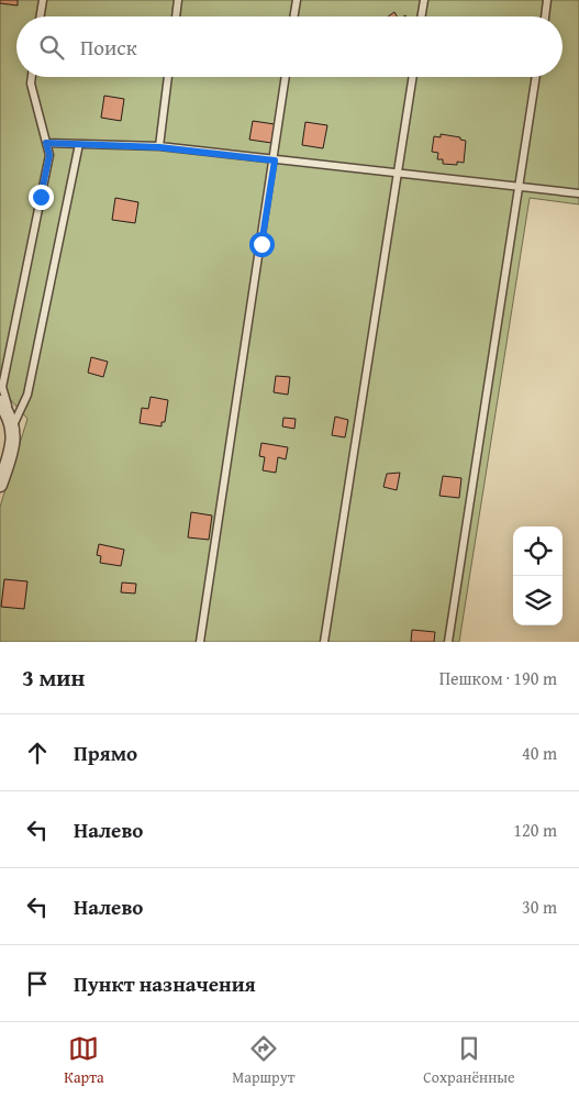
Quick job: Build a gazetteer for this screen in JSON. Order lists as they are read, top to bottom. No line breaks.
{"page":{"search":"Поиск","heading":["3 мин","Пешком · 190 m"],"list":[["Прямо","40 m"],["Налево","120 m"],["Налево","30 m"],"Пункт назначения"],"nav":["Карта","Маршрут","Сохранённые"]}}
